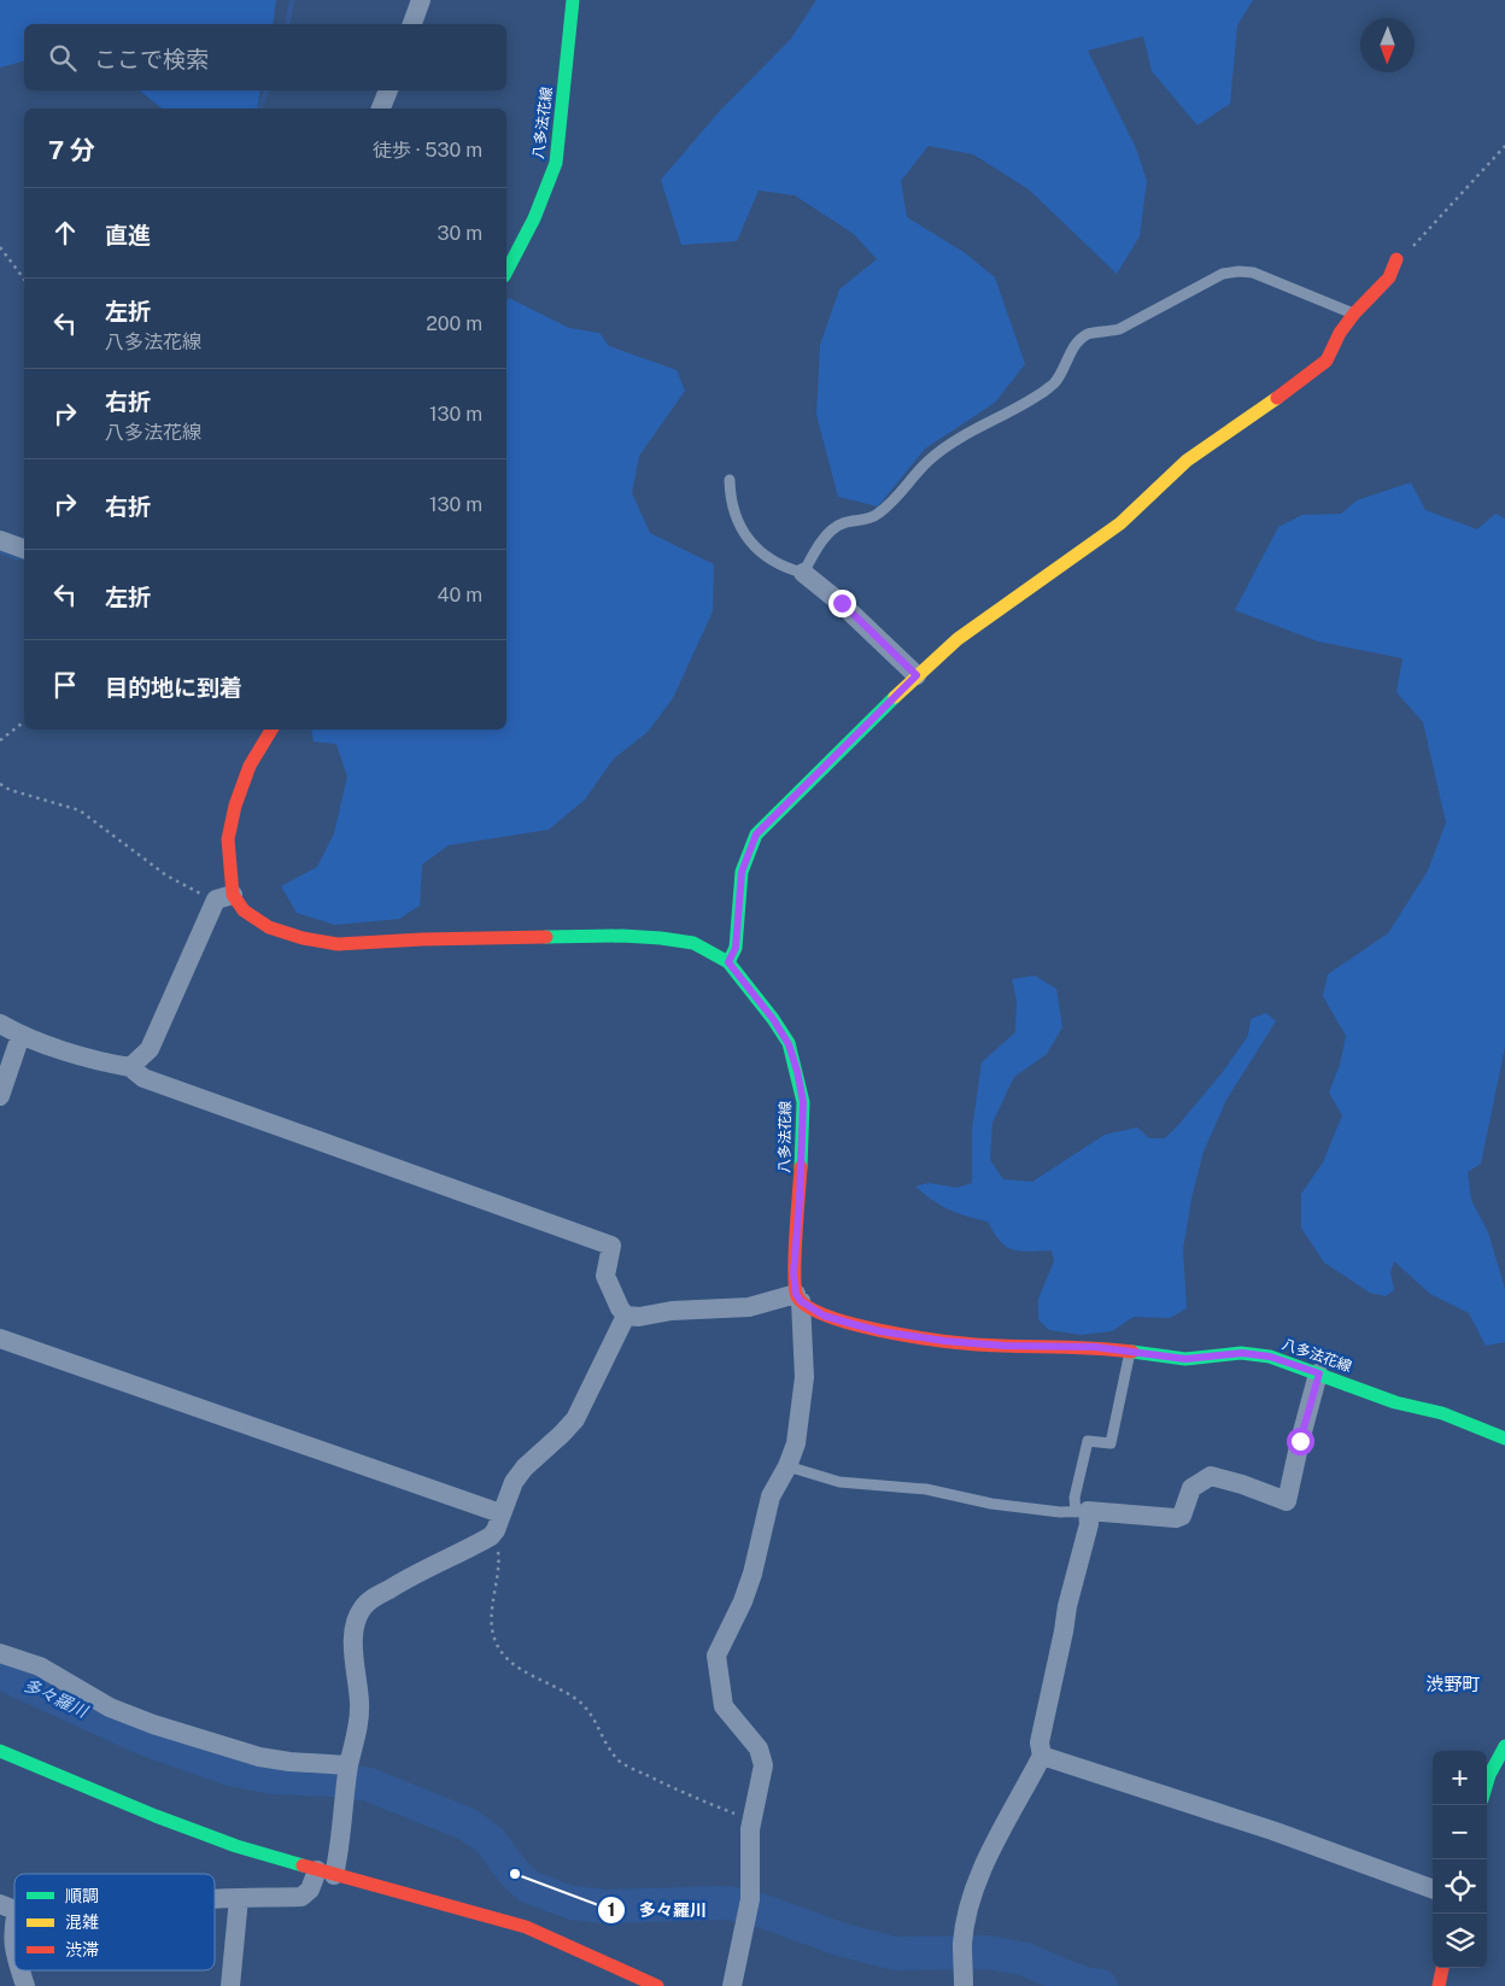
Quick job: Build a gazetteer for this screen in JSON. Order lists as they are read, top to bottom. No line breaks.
{"streets":{"main road":["八多法花線"]},"districts":["渋野町"],"water":["多々羅川"],"places":["多々羅川"],"legend":["順調","混雑","渋滞"],"north":"bottom","page":{"search":"ここで検索","heading":["7 分","徒歩 · 530 m"],"list":[["直進","30 m"],["左折","八多法花線","200 m"],["右折","八多法花線","130 m"],["右折","130 m"],["左折","40 m"],"目的地に到着"],"map_buttons":["+","−"]}}
